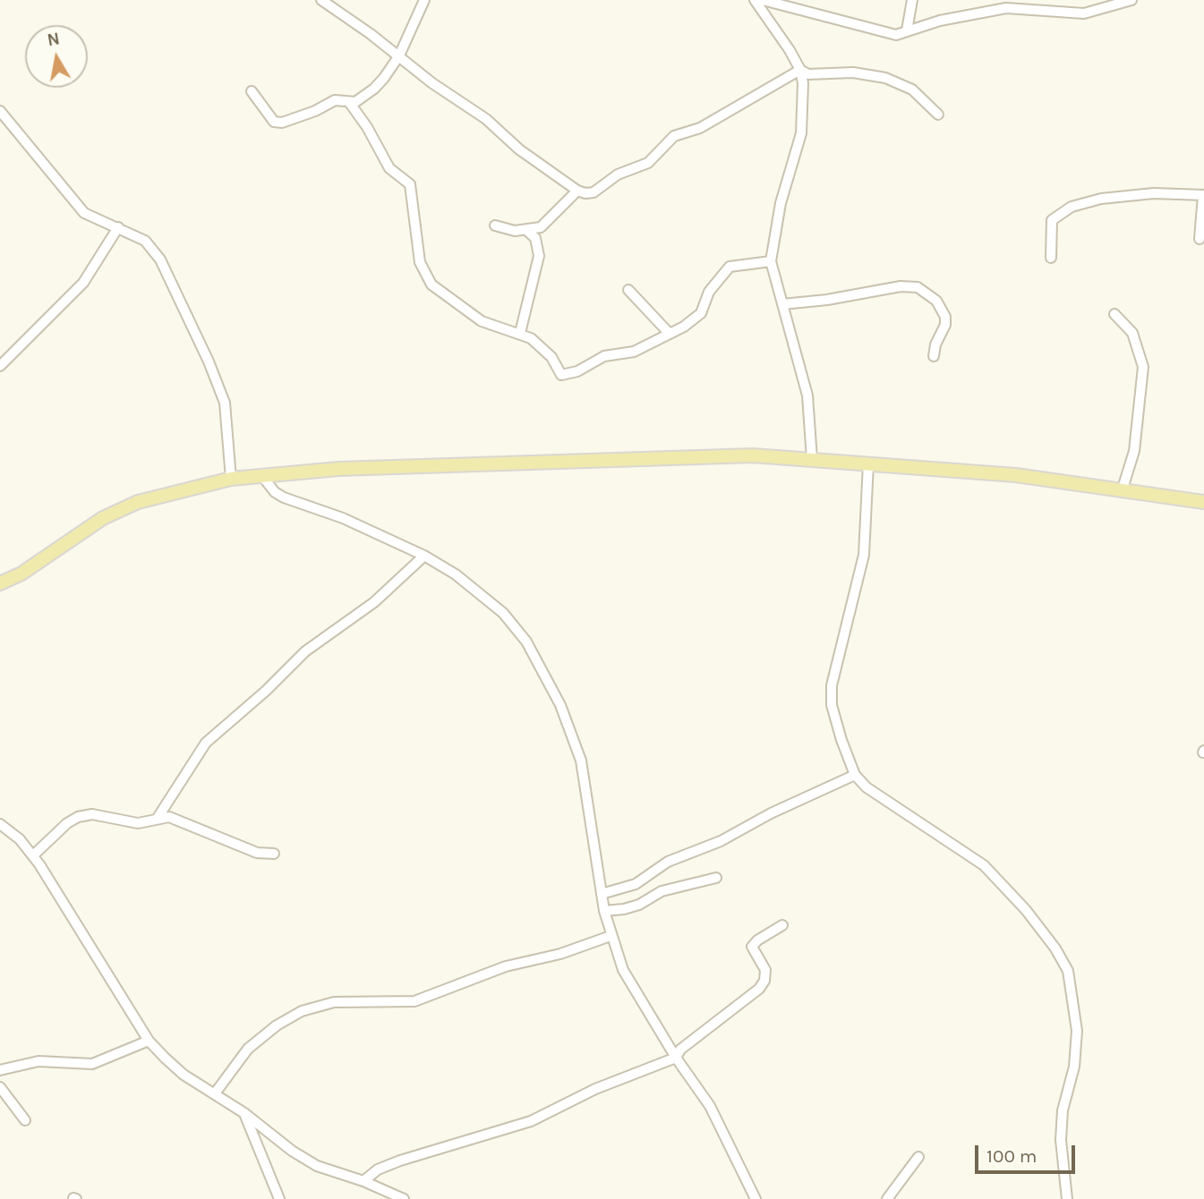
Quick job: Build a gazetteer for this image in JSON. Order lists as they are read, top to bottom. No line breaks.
{"scale_bar":"100 m","north":"top"}
